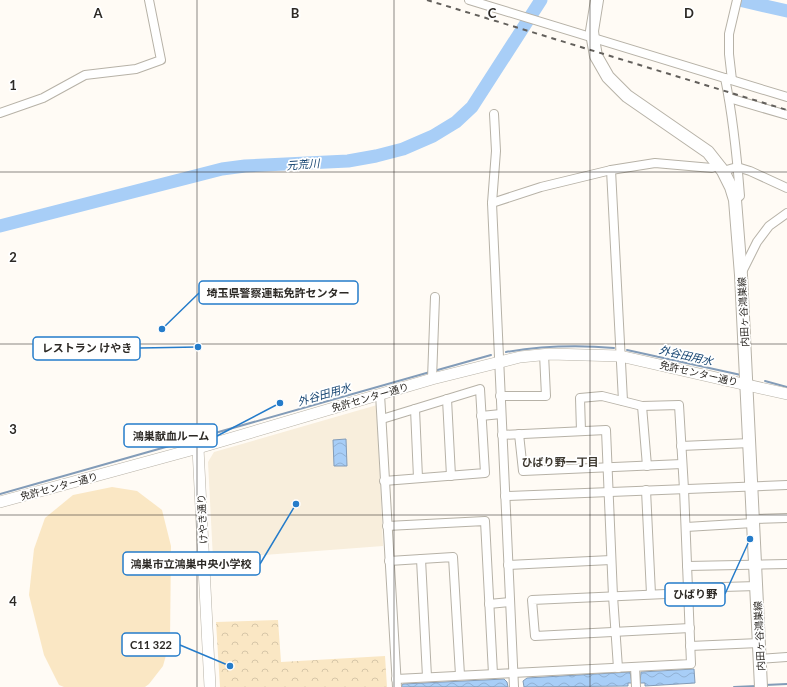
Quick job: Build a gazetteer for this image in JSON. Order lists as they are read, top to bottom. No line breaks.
{"streets":{"main road":["内田ヶ谷鴻巣線"],"street":["免許センター通り","けやき通り"]},"crossings":[["内田ヶ谷鴻巣線","免許センター通り"],["免許センター通り","けやき通り"]],"districts":["ひばり野一丁目"],"water":["元荒川","外谷田用水"],"places":["埼玉県警察運転免許センター","レストラン けやき","鴻巣献血ルーム","鴻巣市立鴻巣中央小学校","ひばり野","C11 322"],"grid":{"columns":["A","B","C","D"],"rows":["1","2","3","4"]}}
